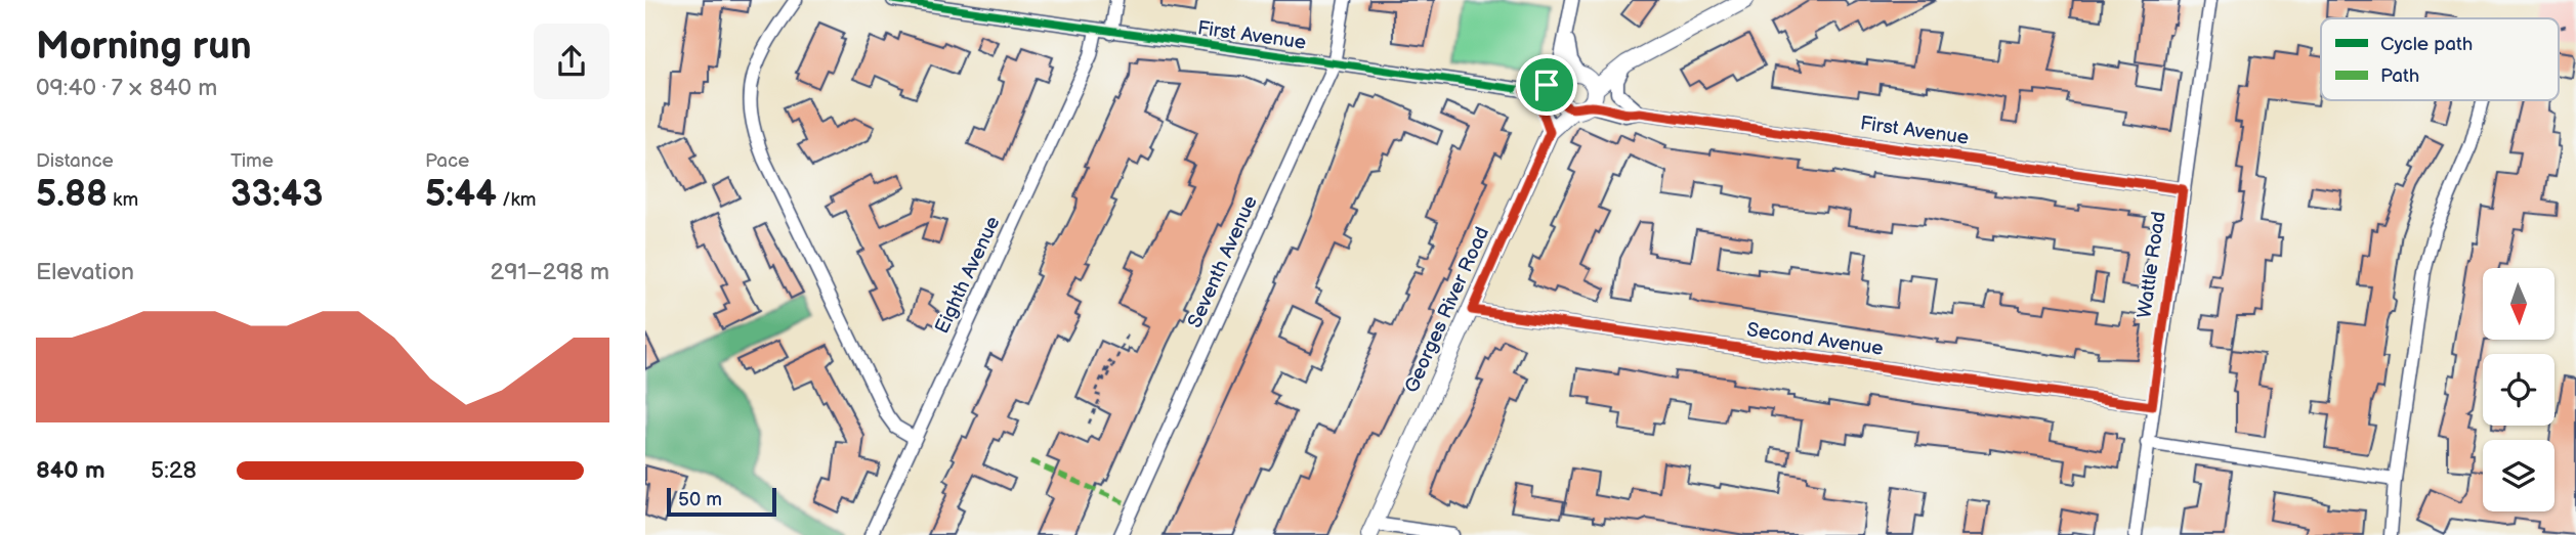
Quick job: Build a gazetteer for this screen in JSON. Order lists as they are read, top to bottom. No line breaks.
{"streets":{"street":["First Avenue","Seventh Avenue","Wattle Road","Eighth Avenue","Georges River Road","Second Avenue"]},"crossings":[["First Avenue","Seventh Avenue"],["First Avenue","Wattle Road"],["First Avenue","Eighth Avenue"],["First Avenue","Georges River Road"],["Wattle Road","Second Avenue"],["Georges River Road","Second Avenue"]],"legend":["Cycle path","Path"],"scale_bar":"50 m","north":"bottom","page":{"heading":["Morning run","09:40 · 7 × 840 m"],"stats":[["Distance","5.88 km"],["Time","33:43"],["Pace","5:44 /km"]],"chart":["Elevation","291–298 m"],"list":[{"name":"840 m","note":"5:28"}],"scale":"50 m"}}
